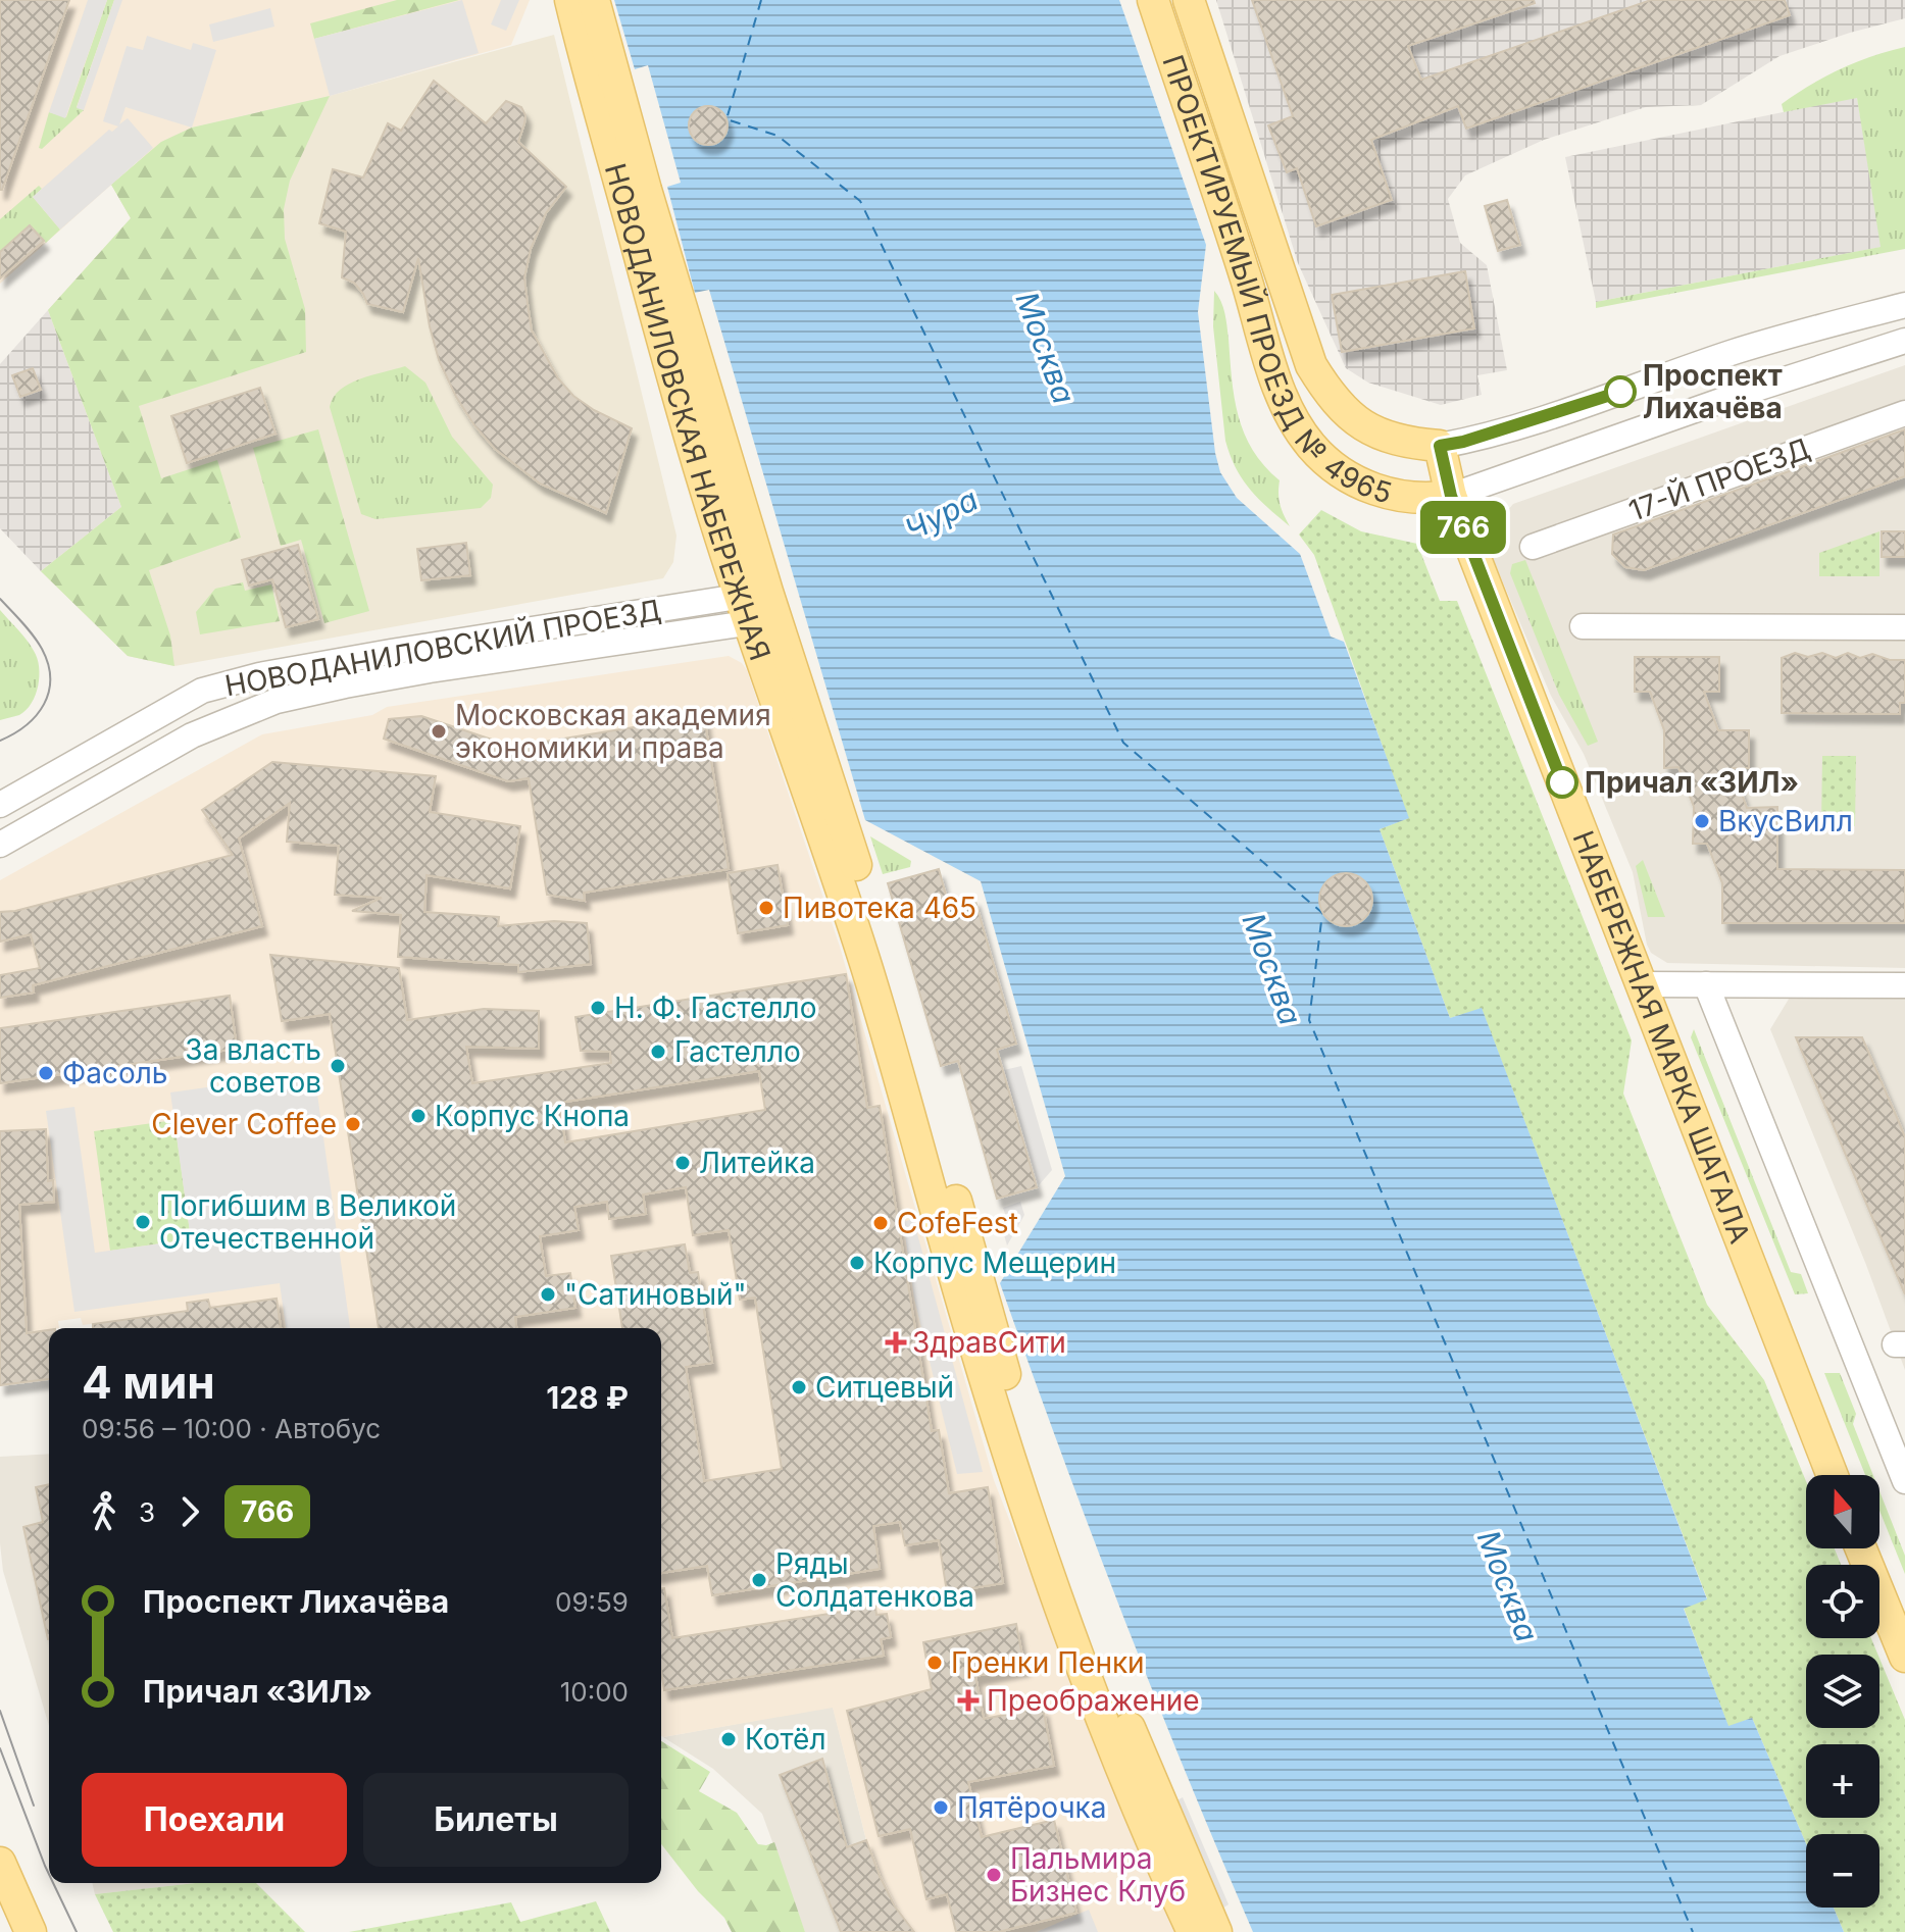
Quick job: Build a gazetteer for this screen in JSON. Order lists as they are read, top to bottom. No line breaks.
{"streets":{"main road":["ПРОЕКТИРУЕМЫЙ ПРОЕЗД № 4965","НОВОДАНИЛОВСКАЯ НАБЕРЕЖНАЯ","НАБЕРЕЖНАЯ МАРКА ШАГАЛА"],"street":["17-Й ПРОЕЗД","НОВОДАНИЛОВСКИЙ ПРОЕЗД"]},"crossings":[["ПРОЕКТИРУЕМЫЙ ПРОЕЗД № 4965","НАБЕРЕЖНАЯ МАРКА ШАГАЛА"],["НОВОДАНИЛОВСКАЯ НАБЕРЕЖНАЯ","НОВОДАНИЛОВСКИЙ ПРОЕЗД"]],"water":["Москва","Чура"],"places":{"other":["Проспект Лихачёва","Московская академия экономики и права","Причал «ЗИЛ»","ВкусВилл","Пивотека 465","Н. Ф. Гастелло","Гастелло","За власть советов","Фасоль","Корпус Кнопа","Clever Coffee","Литейка","Погибшим в Великой Отечественной","CofeFest","Корпус Мещерин","\"Сатиновый\"","Ситцевый","Ряды Солдатенкова","Гренки Пенки","Котёл","Пятёрочка","Пальмира Бизнес Клуб"],"health":["ЗдравСити","Преображение"]},"lines":["bus line 766"],"north":"top","page":{"on_map":"766","heading":["4 мин","09:56 – 10:00 · Автобус","128 ₽"],"legs":["3","766"],"map_buttons":["+","−"],"list":[{"name":"Проспект Лихачёва","value":"09:59"},{"name":"Причал «ЗИЛ»","value":"10:00"}],"buttons":["Поехали","Билеты"]}}
